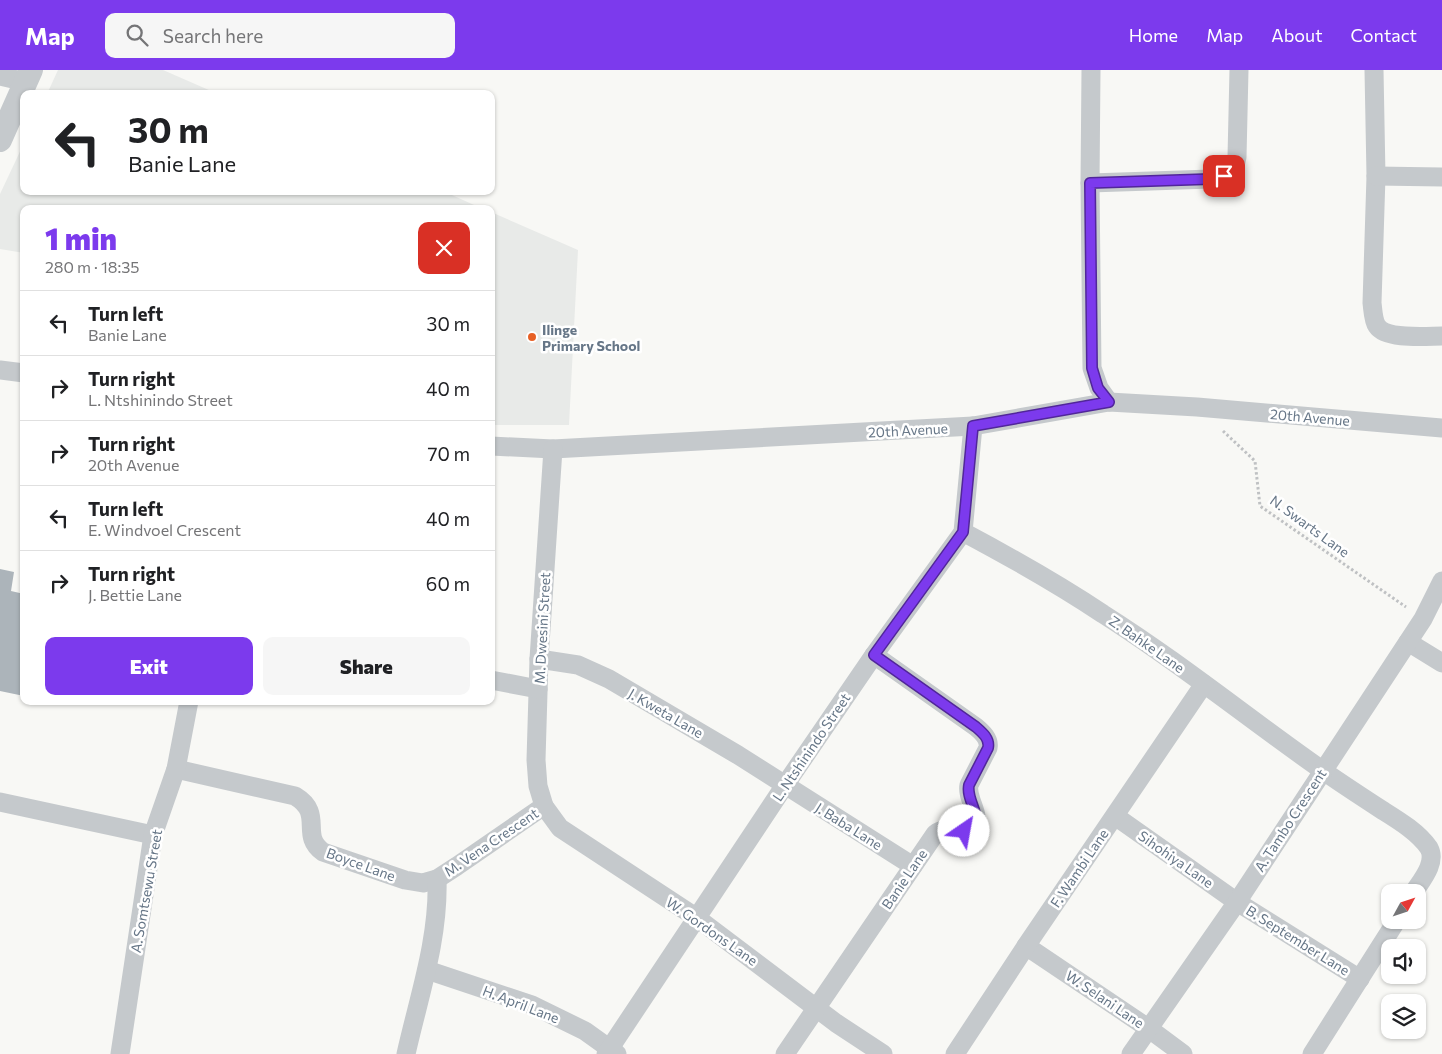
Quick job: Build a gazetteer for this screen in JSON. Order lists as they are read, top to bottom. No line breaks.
{"streets":{"street":["20th Avenue","M. Dwesini Street","Z. Bahke Lane","J. Kweta Lane","L. Ntshinindo Street","A. Tambo Crescent","J. Baba Lane","M. Vena Crescent","Sihohiya Lane","Boyce Lane","F. Wambi Lane","Banie Lane","A. Somtsewu Street","W. Gordons Lane","B. September Lane","W. Selani Lane","H. April Lane"],"path":["N. Swarts Lane"]},"crossings":[["20th Avenue","N. Swarts Lane"],["20th Avenue","M. Dwesini Street"],["N. Swarts Lane","A. Tambo Crescent"],["M. Dwesini Street","J. Kweta Lane"],["M. Dwesini Street","M. Vena Crescent"],["M. Dwesini Street","W. Gordons Lane"],["Z. Bahke Lane","L. Ntshinindo Street"],["Z. Bahke Lane","A. Tambo Crescent"],["Z. Bahke Lane","F. Wambi Lane"],["J. Kweta Lane","L. Ntshinindo Street"],["J. Kweta Lane","J. Baba Lane"],["L. Ntshinindo Street","J. Baba Lane"],["L. Ntshinindo Street","Banie Lane"],["L. Ntshinindo Street","W. Gordons Lane"],["L. Ntshinindo Street","H. April Lane"],["A. Tambo Crescent","Sihohiya Lane"],["A. Tambo Crescent","B. September Lane"],["A. Tambo Crescent","W. Selani Lane"],["J. Baba Lane","Banie Lane"],["M. Vena Crescent","Boyce Lane"],["M. Vena Crescent","W. Gordons Lane"],["M. Vena Crescent","H. April Lane"],["Sihohiya Lane","F. Wambi Lane"],["Sihohiya Lane","B. September Lane"],["Boyce Lane","A. Somtsewu Street"],["F. Wambi Lane","W. Selani Lane"],["Banie Lane","W. Gordons Lane"]],"places":["Ilinge Primary School"],"north":"top right","page":{"header":"Map","search":"Search here","nav":["Home","Map","About","Contact"],"turn":["30 m","Banie Lane"],"heading":["1 min","280 m · 18:35"],"list":[{"name":"Turn left","note":"Banie Lane","value":"30 m"},{"name":"Turn right","note":"L. Ntshinindo Street","value":"40 m"},{"name":"Turn right","note":"20th Avenue","value":"70 m"},{"name":"Turn left","note":"E. Windvoel Crescent","value":"40 m"},{"name":"Turn right","note":"J. Bettie Lane","value":"60 m"}],"buttons":["Exit","Share"]}}
